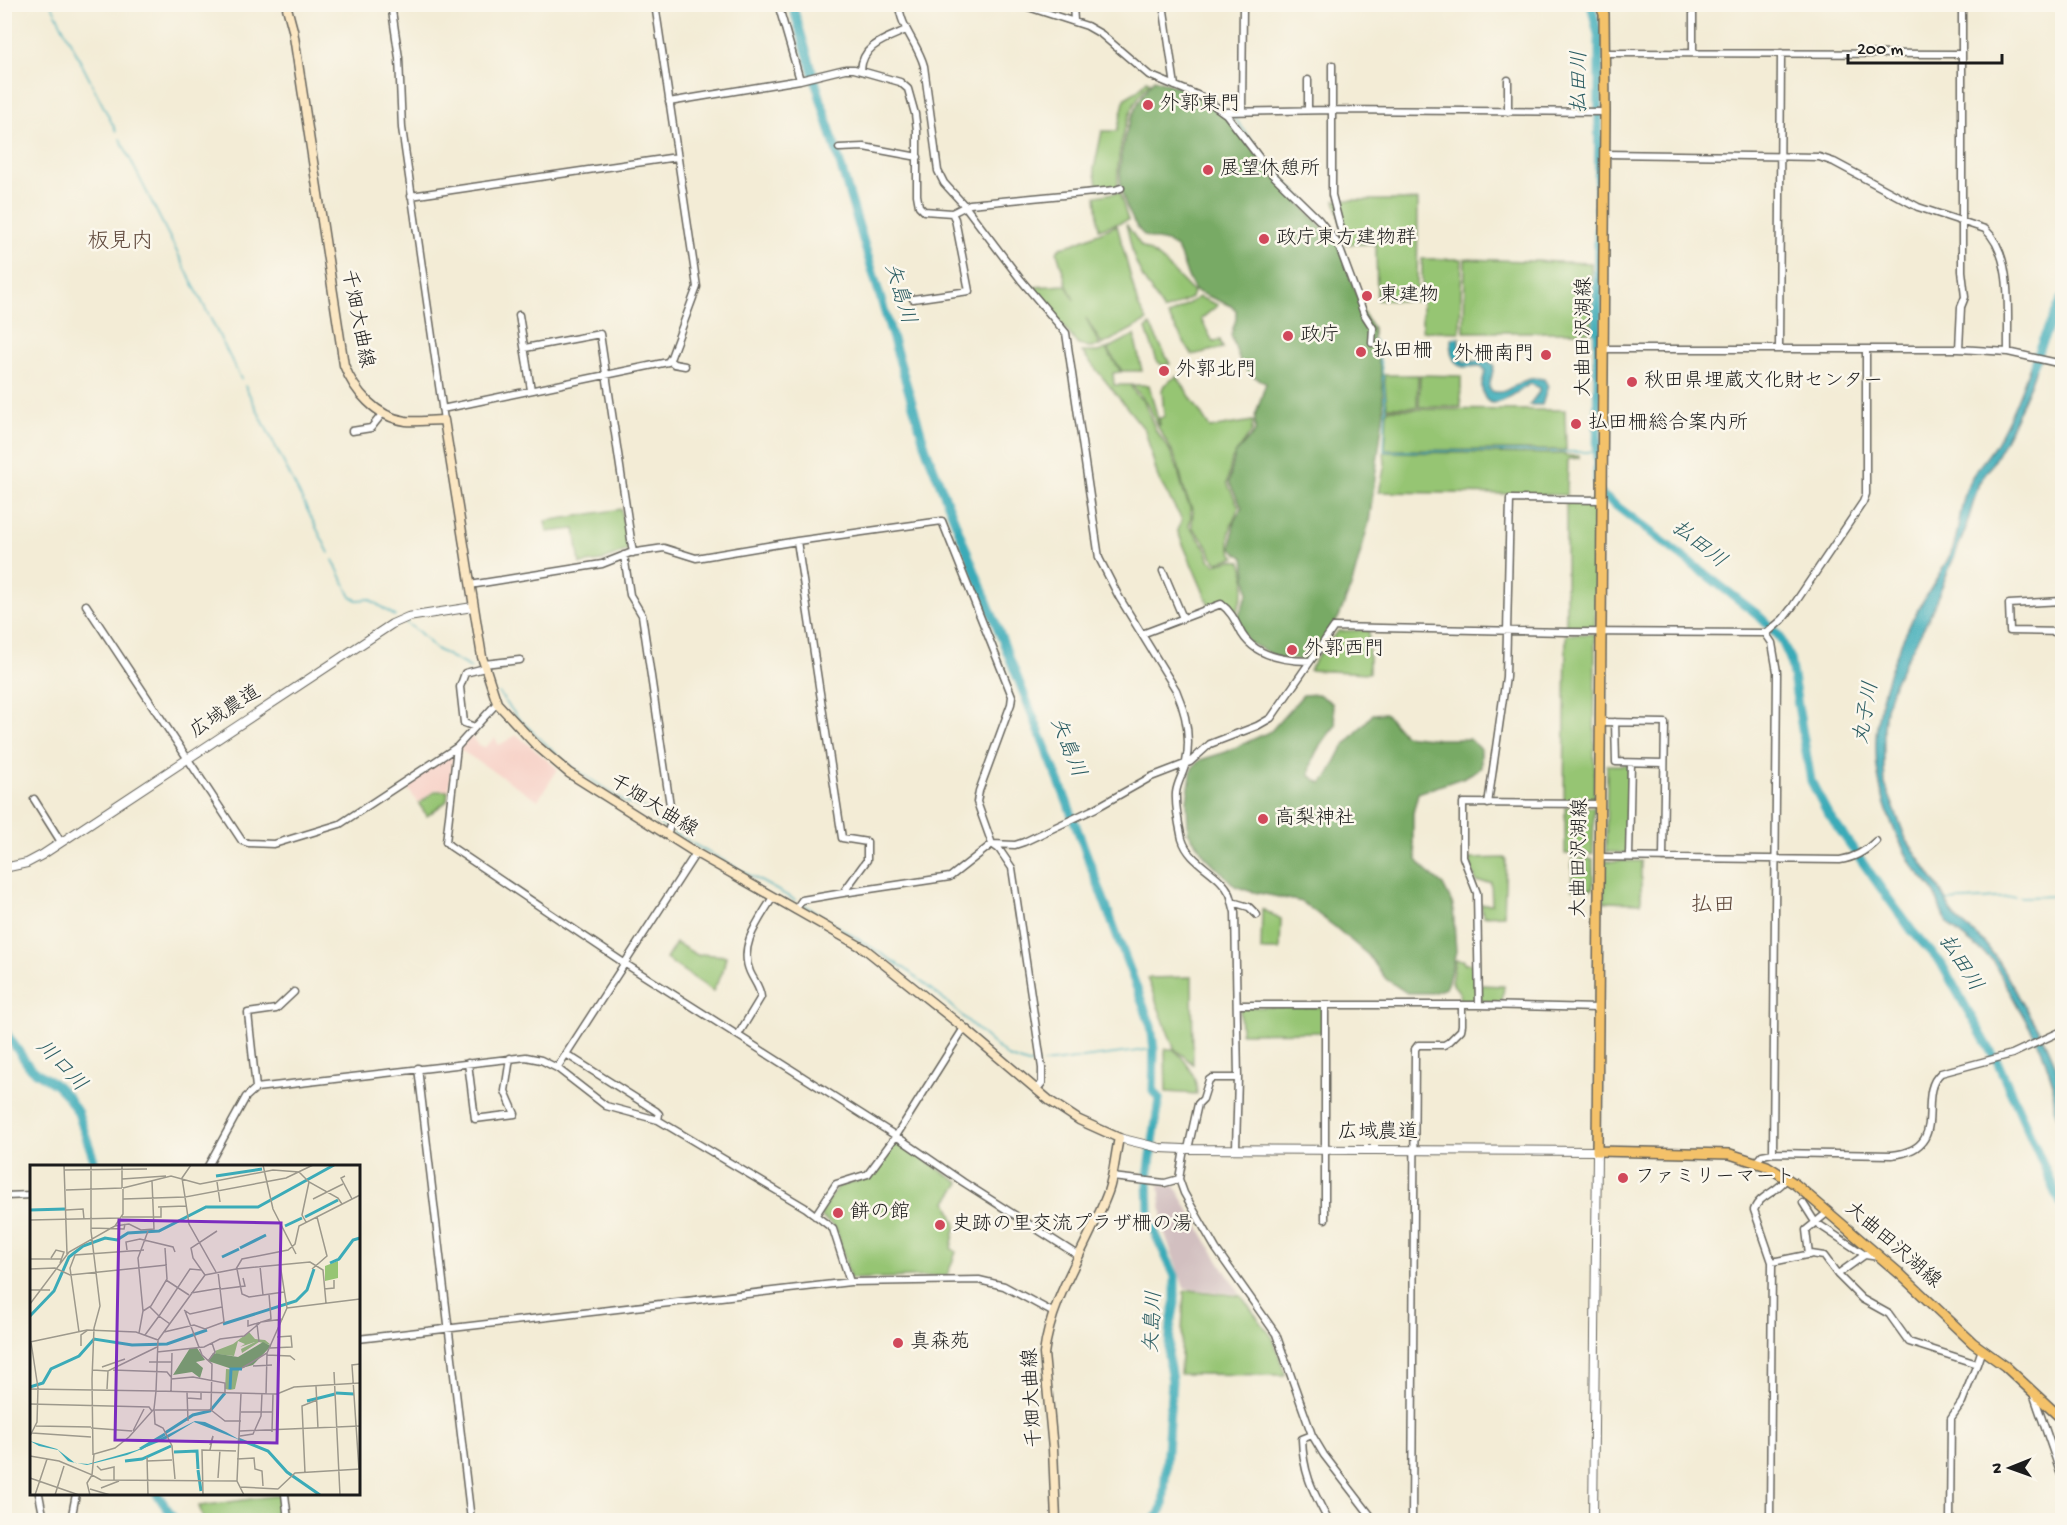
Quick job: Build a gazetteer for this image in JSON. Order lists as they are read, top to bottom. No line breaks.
{"streets":{"main road":["千畑大曲線","大曲田沢湖線"],"street":["広域農道"]},"crossings":[["千畑大曲線","広域農道"],["大曲田沢湖線","広域農道"]],"districts":["板見内","払田"],"water":["払田川","矢島川","丸子川","川口川"],"places":["外郭東門","展望休憩所","政庁東方建物群","東建物","政庁","払田柵","外柵南門","外郭北門","秋田県埋蔵文化財センター","払田柵総合案内所","外郭西門","高梨神社","ファミリーマート","餅の館","史跡の里交流プラザ柵の湯","真森苑"],"scale_bar":"200 m","north":"left"}
